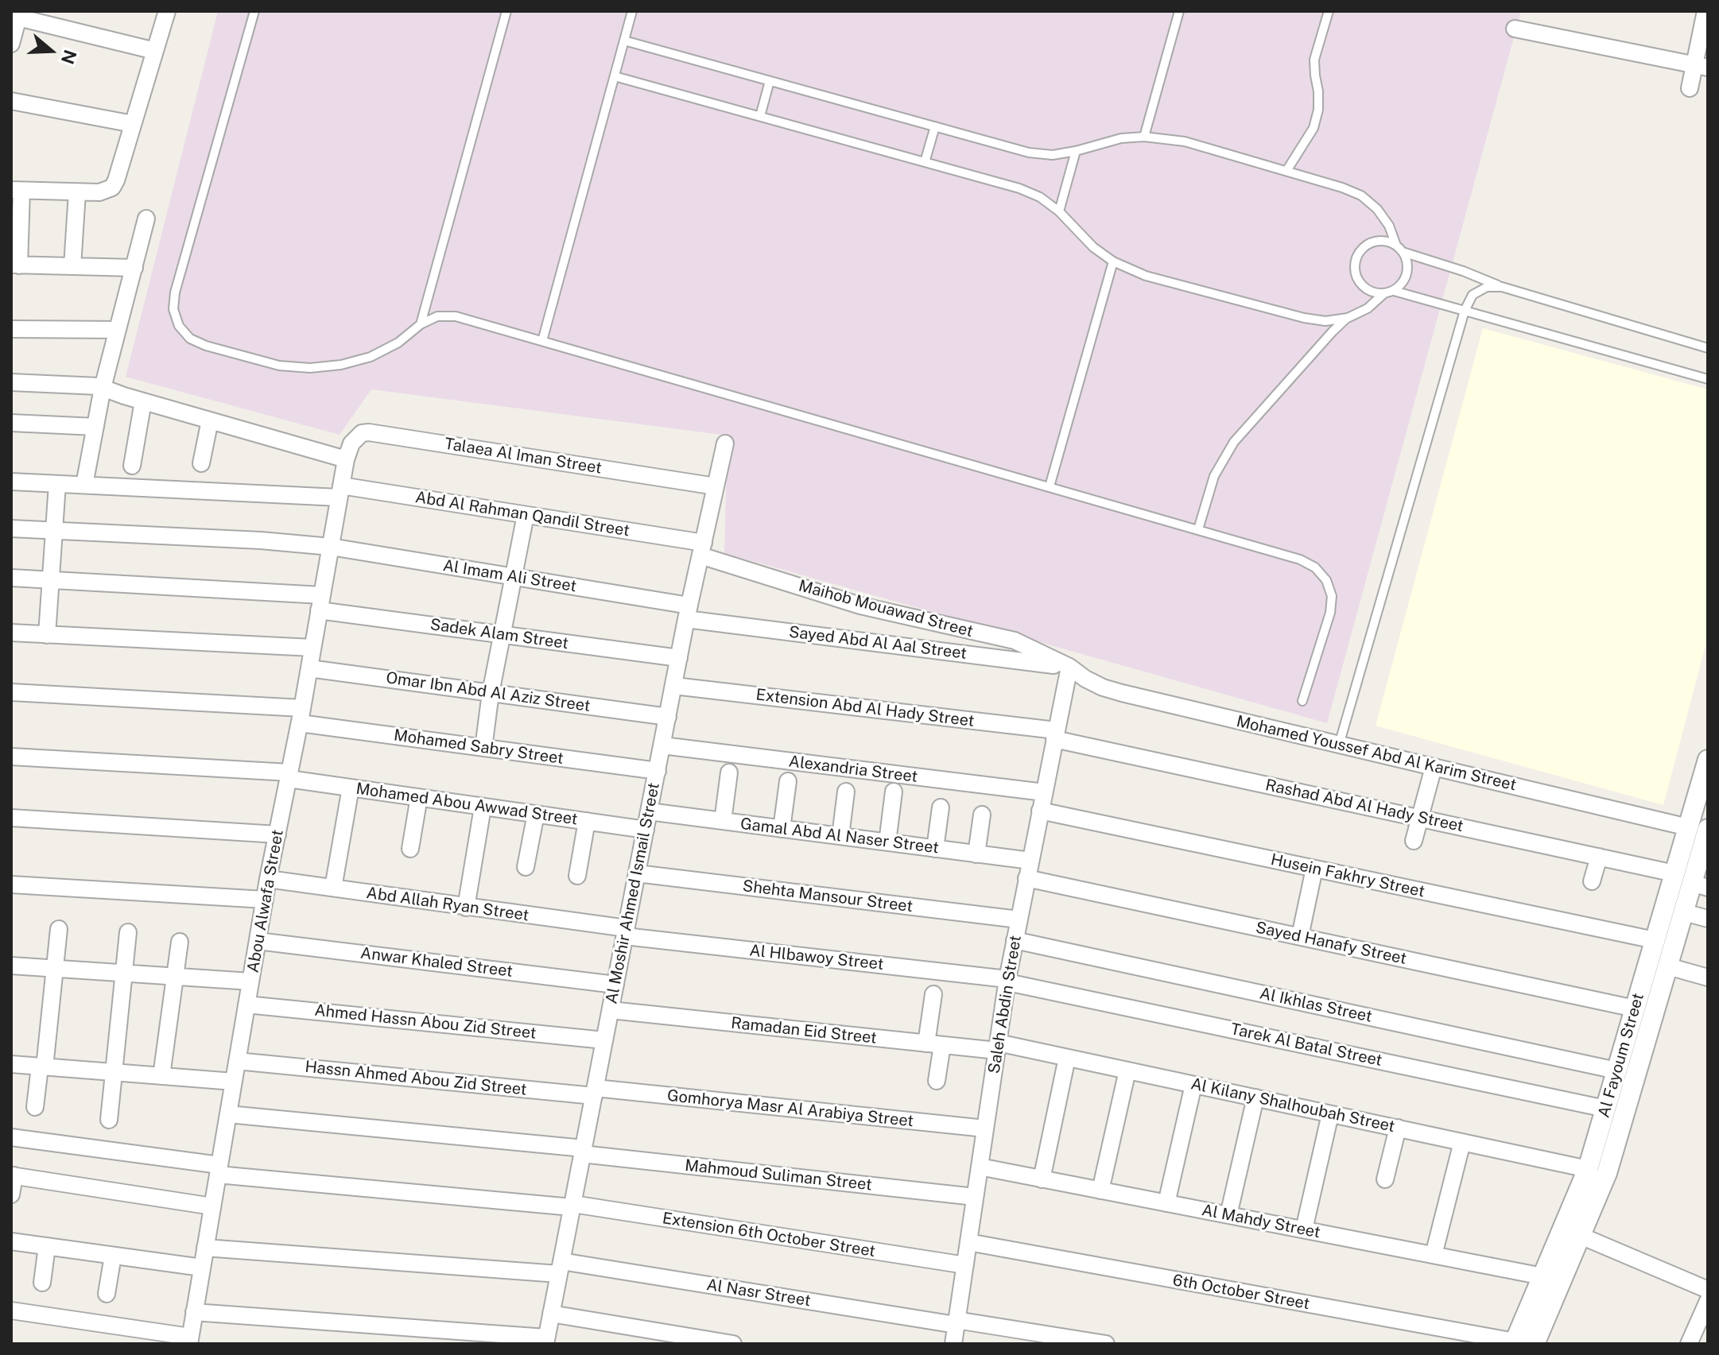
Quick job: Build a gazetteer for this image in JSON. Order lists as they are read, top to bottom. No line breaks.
{"streets":{"street":["Talaea Al Iman Street","Abd Al Rahman Qandil Street","Al Imam Ali Street","Maihob Mouawad Street","Sadek Alam Street","Sayed Abd Al Aal Street","Omar Ibn Abd Al Aziz Street","Extension Abd Al Hady Street","Mohamed Sabry Street","Mohamed Youssef Abd Al Karim Street","Alexandria Street","Mohamed Abou Awwad Street","Rashad Abd Al Hady Street","Gamal Abd Al Naser Street","Husein Fakhry Street","Al Moshir Ahmed Ismail Street","Shehta Mansour Street","Abou Alwafa Street","Abd Allah Ryan Street","Sayed Hanafy Street","Al Hlbawoy Street","Anwar Khaled Street","Saleh Abdin Street","Al Ikhlas Street","Ahmed Hassn Abou Zid Street","Ramadan Eid Street","Tarek Al Batal Street","Al Fayoum Street","Hassn Ahmed Abou Zid Street","Al Kilany Shalhoubah Street","Gomhorya Masr Al Arabiya Street","Mahmoud Suliman Street","Al Mahdy Street","Extension 6th October Street","6th October Street","Al Nasr Street"]},"crossings":[["Talaea Al Iman Street","Al Moshir Ahmed Ismail Street"],["Talaea Al Iman Street","Abou Alwafa Street"],["Abd Al Rahman Qandil Street","Maihob Mouawad Street"],["Abd Al Rahman Qandil Street","Al Moshir Ahmed Ismail Street"],["Abd Al Rahman Qandil Street","Abou Alwafa Street"],["Al Imam Ali Street","Sayed Abd Al Aal Street"],["Al Imam Ali Street","Al Moshir Ahmed Ismail Street"],["Al Imam Ali Street","Abou Alwafa Street"],["Maihob Mouawad Street","Sayed Abd Al Aal Street"],["Maihob Mouawad Street","Mohamed Youssef Abd Al Karim Street"],["Maihob Mouawad Street","Al Moshir Ahmed Ismail Street"],["Maihob Mouawad Street","Saleh Abdin Street"],["Sadek Alam Street","Al Moshir Ahmed Ismail Street"],["Sadek Alam Street","Abou Alwafa Street"],["Sayed Abd Al Aal Street","Mohamed Youssef Abd Al Karim Street"],["Sayed Abd Al Aal Street","Al Moshir Ahmed Ismail Street"],["Sayed Abd Al Aal Street","Saleh Abdin Street"],["Omar Ibn Abd Al Aziz Street","Al Moshir Ahmed Ismail Street"],["Omar Ibn Abd Al Aziz Street","Abou Alwafa Street"],["Extension Abd Al Hady Street","Rashad Abd Al Hady Street"],["Extension Abd Al Hady Street","Al Moshir Ahmed Ismail Street"],["Extension Abd Al Hady Street","Saleh Abdin Street"],["Mohamed Sabry Street","Al Moshir Ahmed Ismail Street"],["Mohamed Sabry Street","Abou Alwafa Street"],["Mohamed Youssef Abd Al Karim Street","Saleh Abdin Street"],["Mohamed Youssef Abd Al Karim Street","Al Fayoum Street"],["Alexandria Street","Al Moshir Ahmed Ismail Street"],["Alexandria Street","Saleh Abdin Street"],["Mohamed Abou Awwad Street","Al Moshir Ahmed Ismail Street"],["Mohamed Abou Awwad Street","Abou Alwafa Street"],["Rashad Abd Al Hady Street","Saleh Abdin Street"],["Rashad Abd Al Hady Street","Al Fayoum Street"],["Gamal Abd Al Naser Street","Al Moshir Ahmed Ismail Street"],["Gamal Abd Al Naser Street","Saleh Abdin Street"],["Husein Fakhry Street","Saleh Abdin Street"],["Husein Fakhry Street","Al Fayoum Street"],["Al Moshir Ahmed Ismail Street","Shehta Mansour Street"],["Al Moshir Ahmed Ismail Street","Abd Allah Ryan Street"],["Al Moshir Ahmed Ismail Street","Al Hlbawoy Street"],["Al Moshir Ahmed Ismail Street","Anwar Khaled Street"],["Al Moshir Ahmed Ismail Street","Ahmed Hassn Abou Zid Street"],["Al Moshir Ahmed Ismail Street","Ramadan Eid Street"],["Al Moshir Ahmed Ismail Street","Hassn Ahmed Abou Zid Street"],["Al Moshir Ahmed Ismail Street","Gomhorya Masr Al Arabiya Street"],["Al Moshir Ahmed Ismail Street","Mahmoud Suliman Street"],["Al Moshir Ahmed Ismail Street","Extension 6th October Street"],["Al Moshir Ahmed Ismail Street","Al Nasr Street"],["Shehta Mansour Street","Saleh Abdin Street"],["Abou Alwafa Street","Abd Allah Ryan Street"],["Abou Alwafa Street","Anwar Khaled Street"],["Abou Alwafa Street","Ahmed Hassn Abou Zid Street"],["Abou Alwafa Street","Hassn Ahmed Abou Zid Street"],["Abou Alwafa Street","Mahmoud Suliman Street"],["Abou Alwafa Street","Extension 6th October Street"],["Abou Alwafa Street","Al Nasr Street"],["Abd Allah Ryan Street","Al Hlbawoy Street"],["Sayed Hanafy Street","Saleh Abdin Street"],["Sayed Hanafy Street","Al Fayoum Street"],["Al Hlbawoy Street","Saleh Abdin Street"],["Al Hlbawoy Street","Tarek Al Batal Street"],["Saleh Abdin Street","Al Ikhlas Street"],["Saleh Abdin Street","Ramadan Eid Street"],["Saleh Abdin Street","Tarek Al Batal Street"],["Saleh Abdin Street","Al Kilany Shalhoubah Street"],["Saleh Abdin Street","Gomhorya Masr Al Arabiya Street"],["Saleh Abdin Street","Mahmoud Suliman Street"],["Saleh Abdin Street","Al Mahdy Street"],["Saleh Abdin Street","Extension 6th October Street"],["Saleh Abdin Street","6th October Street"],["Saleh Abdin Street","Al Nasr Street"],["Al Ikhlas Street","Al Fayoum Street"],["Ramadan Eid Street","Al Kilany Shalhoubah Street"],["Tarek Al Batal Street","Al Fayoum Street"],["Al Fayoum Street","Al Kilany Shalhoubah Street"],["Al Fayoum Street","Al Mahdy Street"],["Al Fayoum Street","6th October Street"],["Hassn Ahmed Abou Zid Street","Gomhorya Masr Al Arabiya Street"]],"north":"right"}
